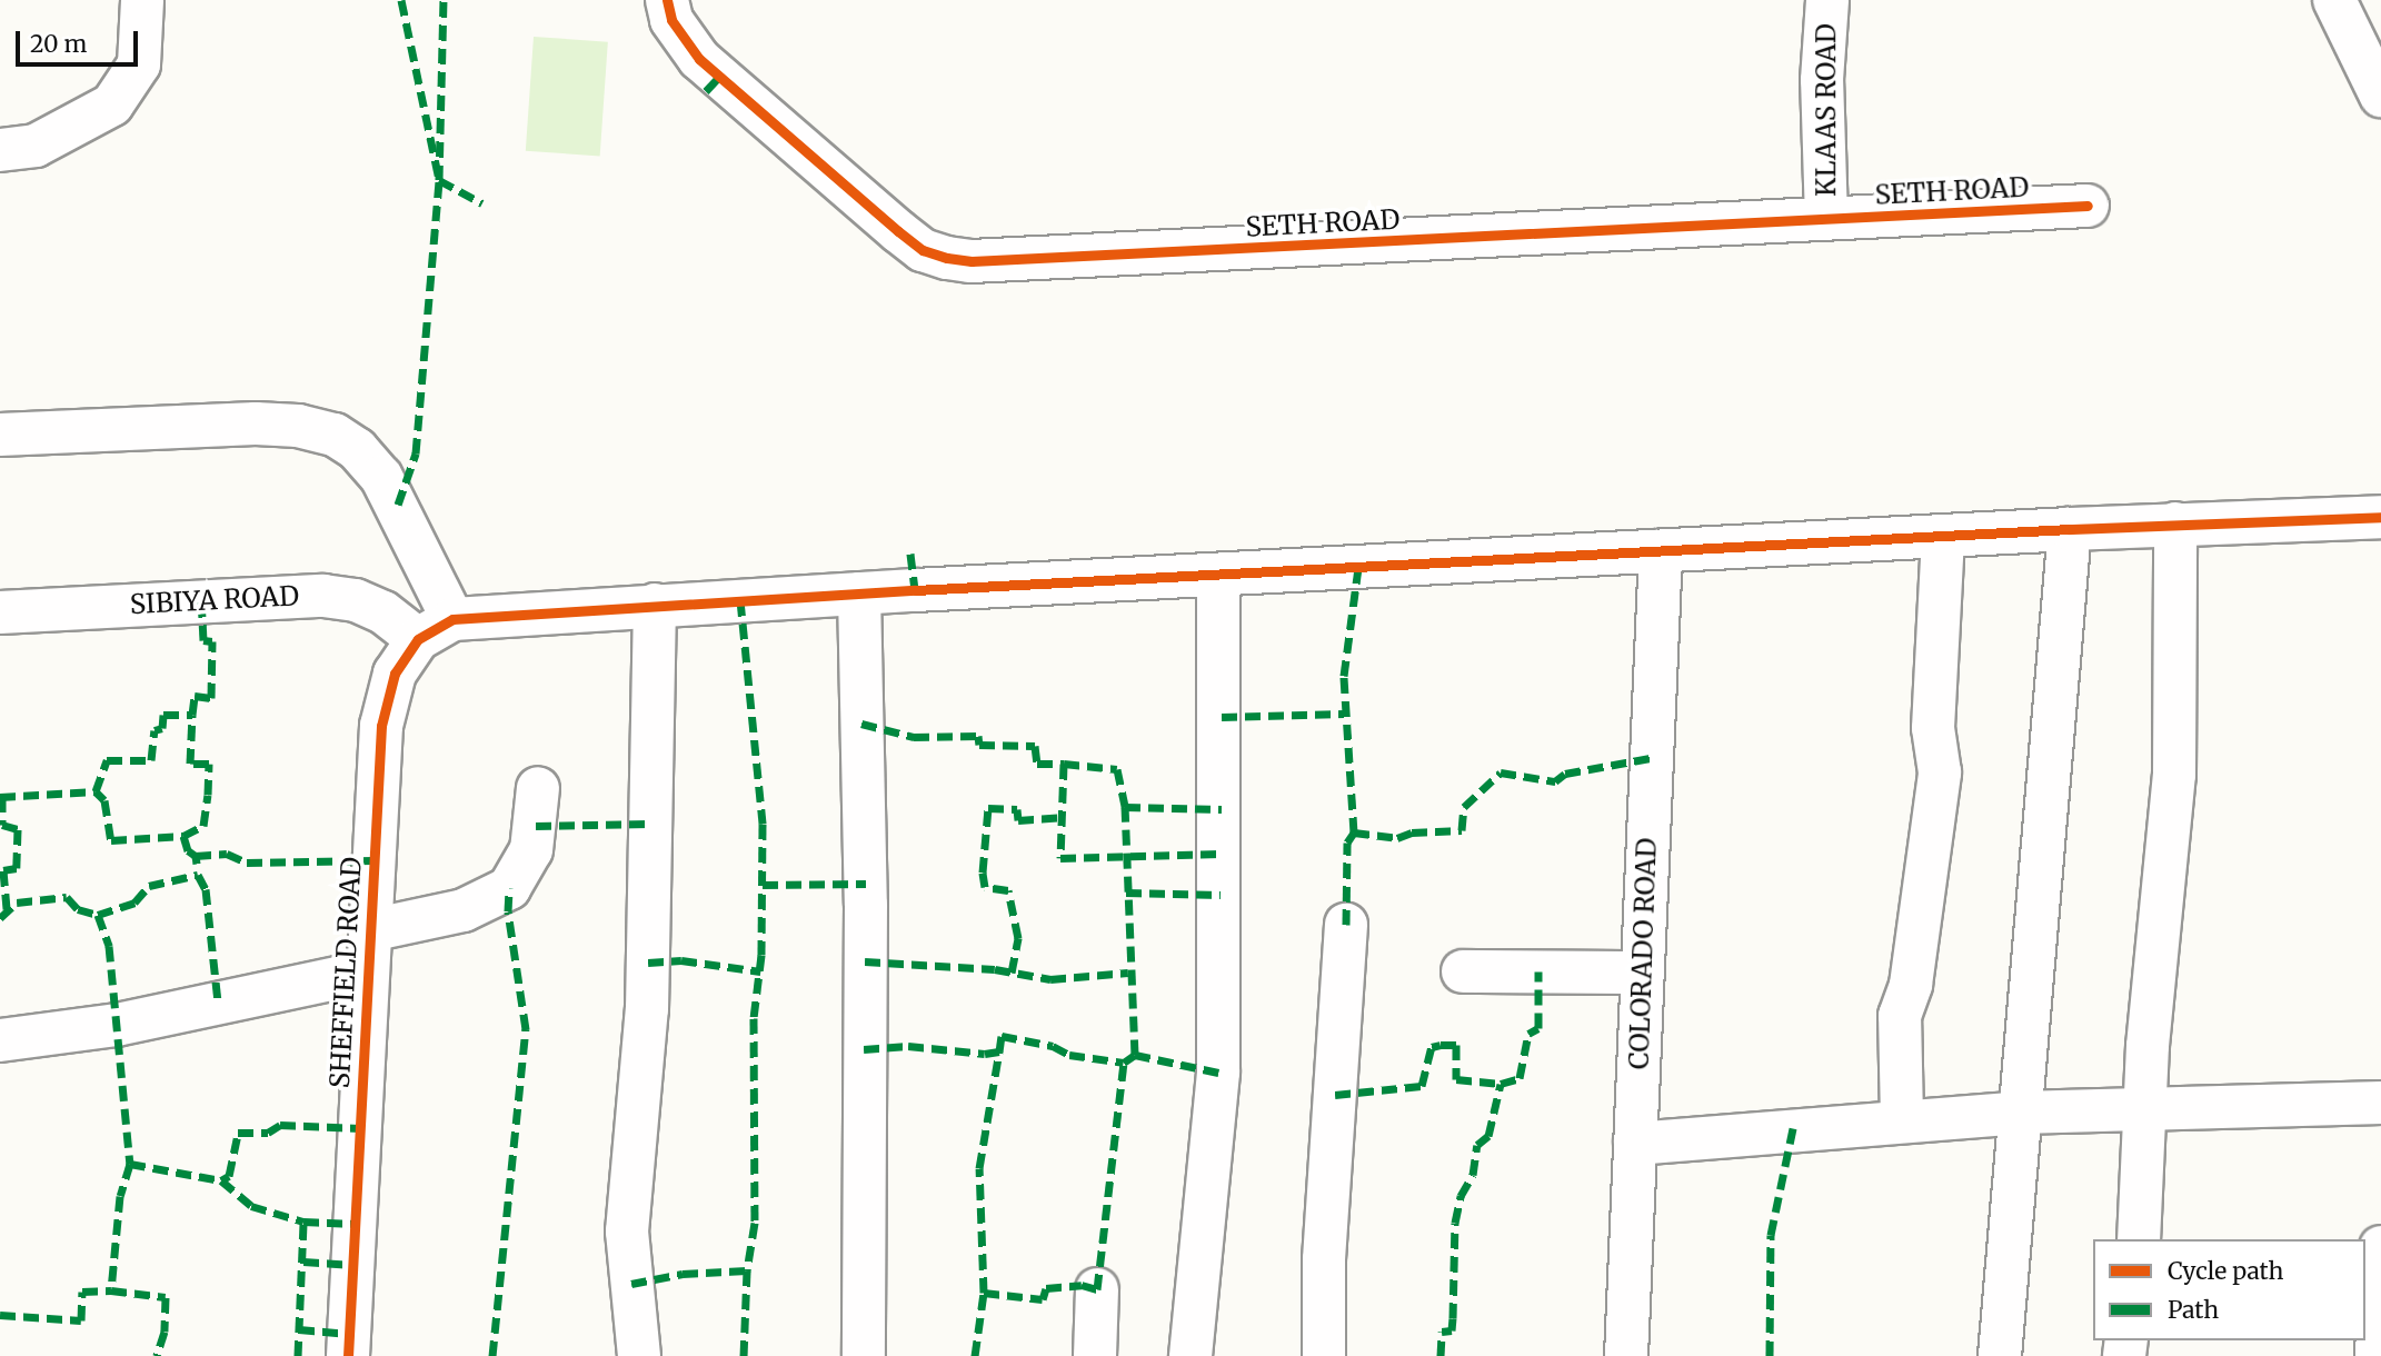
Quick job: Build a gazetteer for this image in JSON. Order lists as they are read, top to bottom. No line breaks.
{"streets":{"street":["KLAAS ROAD","SETH ROAD","SIBIYA ROAD","COLORADO ROAD","SHEFFIELD ROAD"]},"crossings":[["KLAAS ROAD","SETH ROAD"],["SIBIYA ROAD","SHEFFIELD ROAD"]],"legend":["Cycle path","Path"],"scale_bar":"20 m"}
